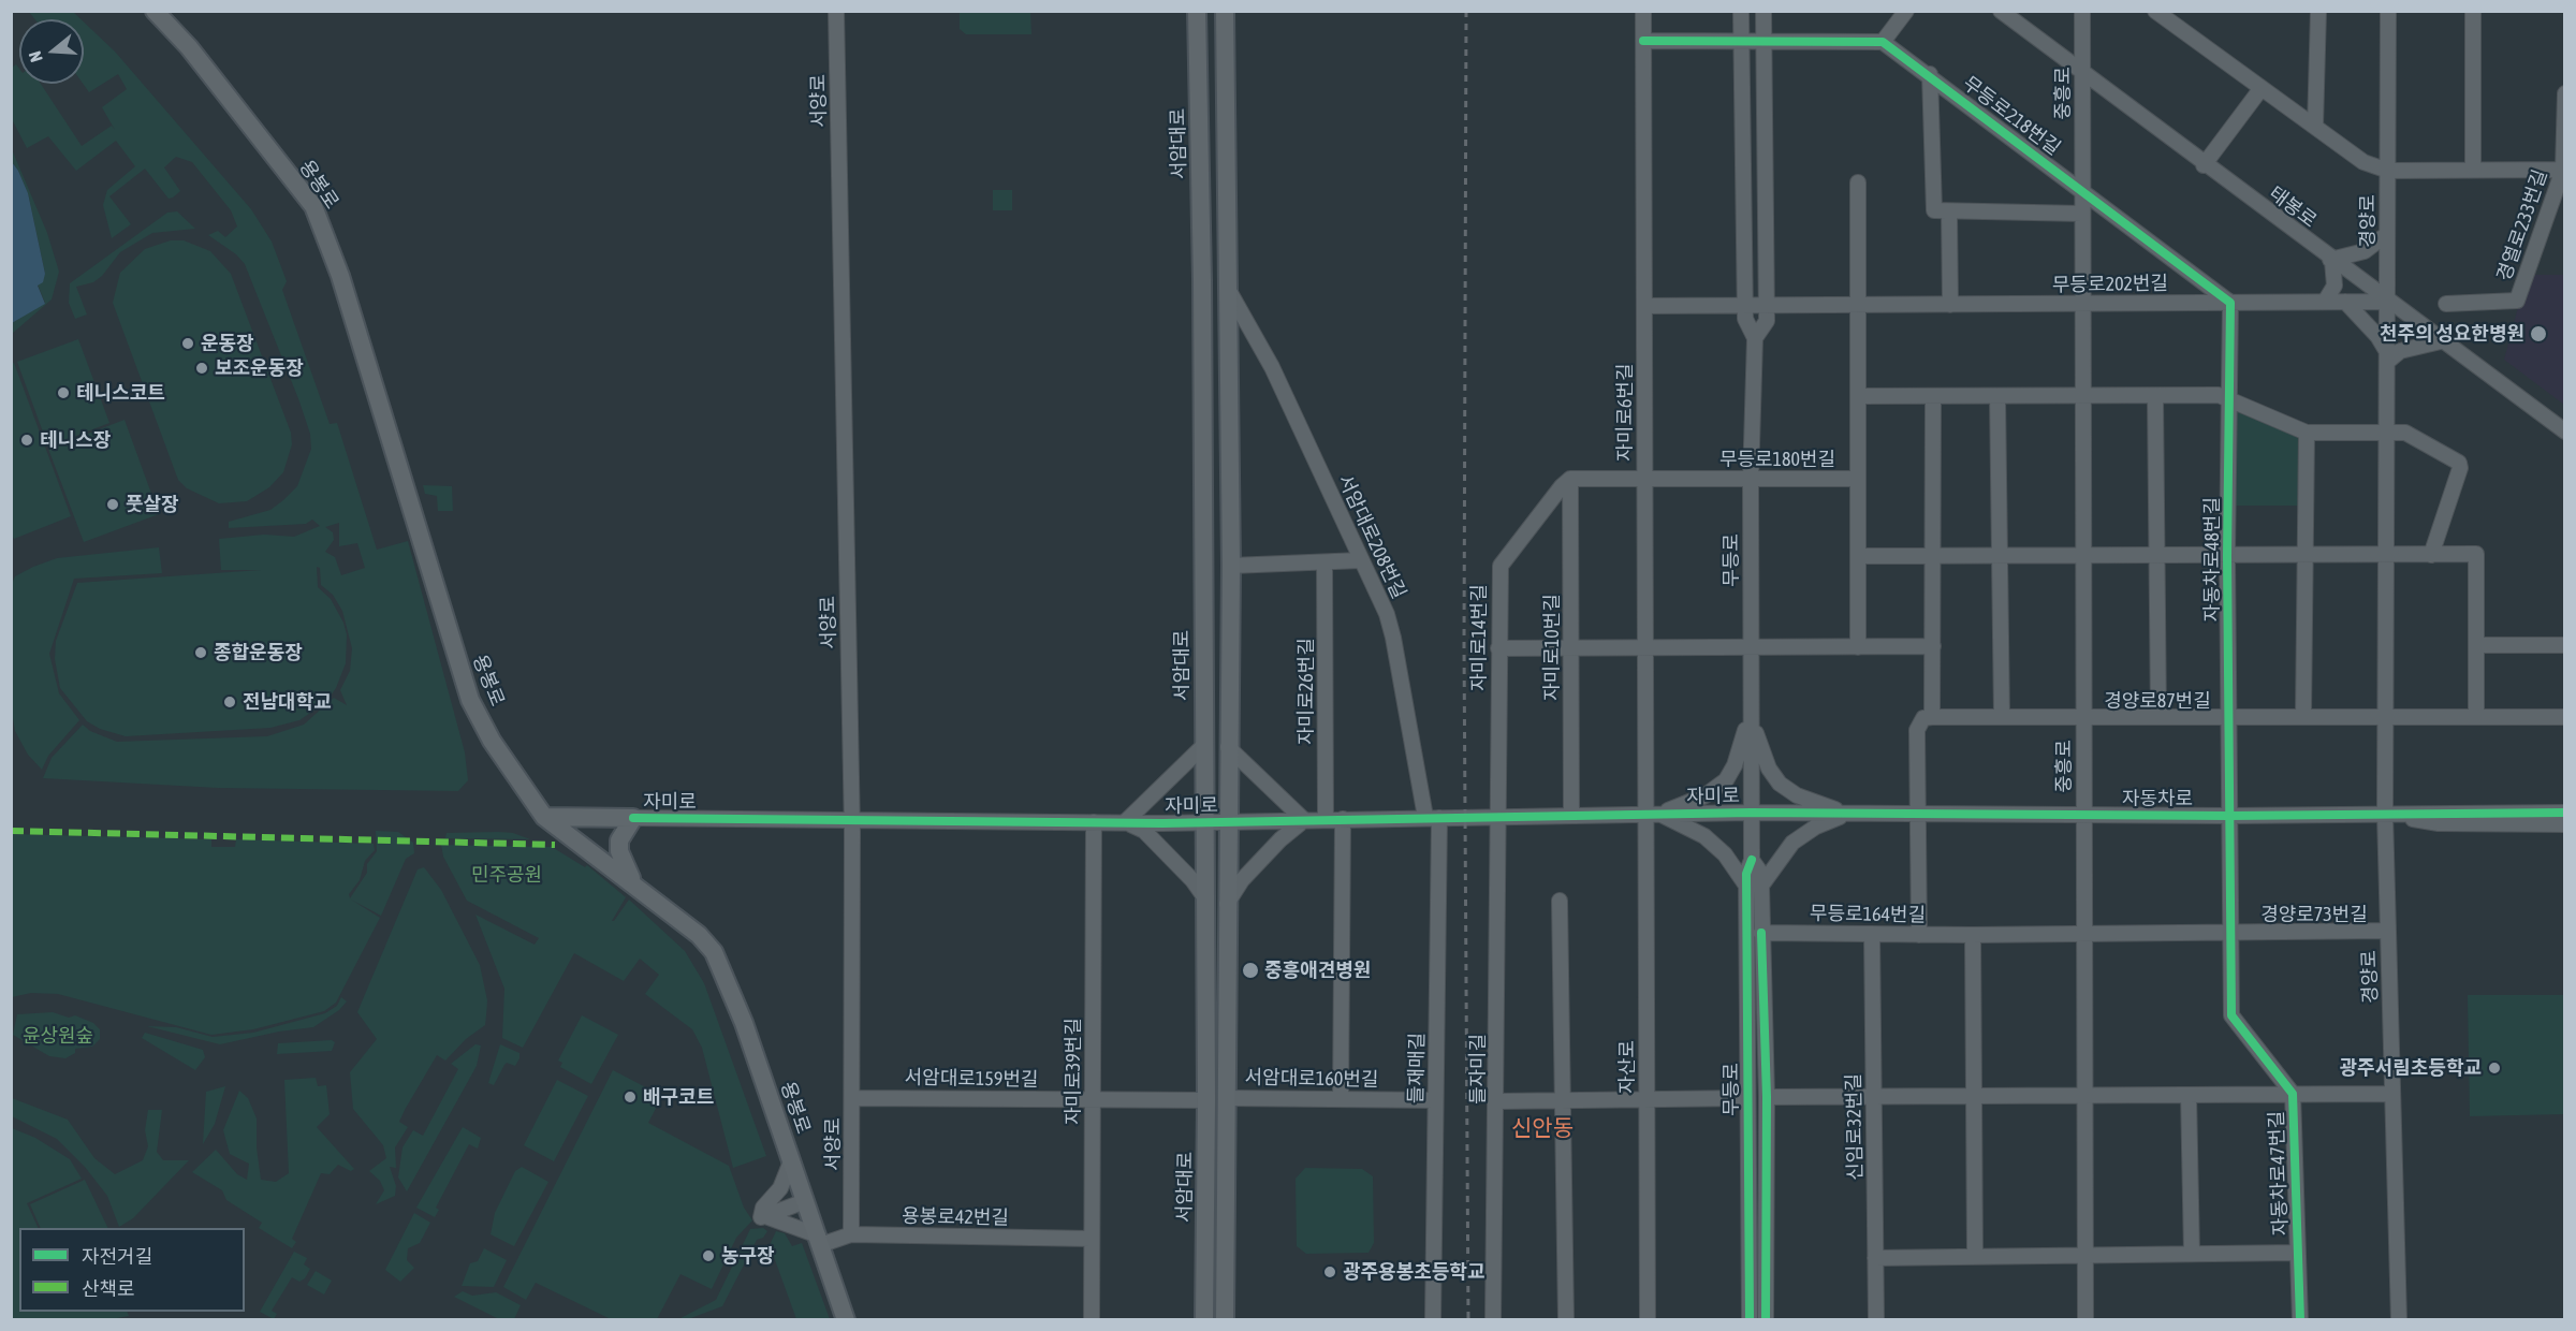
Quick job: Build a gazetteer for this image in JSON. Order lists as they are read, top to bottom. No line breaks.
{"streets":{"main road":["서암대로","용봉로","자미로"],"street":["중흥로","서양로","무등로218번길","태봉로","경양로","경열로233번길","무등로202번길","자미로6번길","무등로180번길","서암대로208번길","자동차로48번길","무등로","자미로14번길","자미로10번길","자미로26번길","경양로87번길","자동차로","무등로164번길","경양로73번길","자산로","들재매길","들자미길","자미로39번길","서암대로159번길","서암대로160번길","신임로32번길","자동차로47번길","용봉로42번길"]},"crossings":[["중흥로","무등로218번길"],["중흥로","태봉로"],["중흥로","무등로202번길"],["중흥로","경양로87번길"],["중흥로","자동차로"],["중흥로","무등로164번길"],["중흥로","경양로73번길"],["서양로","자미로"],["서양로","서암대로159번길"],["서양로","용봉로42번길"],["무등로218번길","무등로202번길"],["무등로218번길","자동차로48번길"],["서암대로","서암대로208번길"],["서암대로","자미로"],["서암대로","서암대로159번길"],["서암대로","서암대로160번길"],["용봉로","자미로"],["용봉로","용봉로42번길"],["태봉로","경양로"],["태봉로","무등로202번길"],["경양로","무등로202번길"],["경양로","경양로87번길"],["경양로","자동차로"],["경양로","경양로73번길"],["무등로202번길","자미로6번길"],["무등로202번길","자동차로48번길"],["무등로202번길","무등로"],["자미로6번길","무등로180번길"],["자미로6번길","자미로"],["자미로6번길","자산로"],["무등로180번길","무등로"],["서암대로208번길","자미로"],["서암대로208번길","들재매길"],["자동차로48번길","경양로87번길"],["자동차로48번길","자동차로"],["자동차로48번길","자동차로47번길"],["무등로","자미로"],["무등로","자동차로"],["무등로","무등로164번길"],["무등로","자산로"],["무등로","들자미길"],["자미로14번길","자미로10번길"],["자미로14번길","자미로"],["자미로14번길","들자미길"],["자미로10번길","자미로"],["자미로26번길","자미로"],["자미로","자동차로"],["자미로","자산로"],["자미로","들재매길"],["자미로","들자미길"],["자미로","자미로39번길"],["자동차로","자동차로47번길"],["무등로164번길","경양로73번길"],["무등로164번길","신임로32번길"],["경양로73번길","자동차로47번길"],["들재매길","서암대로160번길"],["자미로39번길","서암대로159번길"],["자미로39번길","용봉로42번길"]],"districts":["신안동"],"parks":["민주공원","윤상원숲"],"places":["천주의 성요한병원","운동장","보조운동장","테니스코트","테니스장","풋살장","종합운동장","전남대학교","중흥애견병원","광주서림초등학교","배구코트","농구장","광주용봉초등학교"],"legend":["자전거길","산책로"],"north":"left"}
